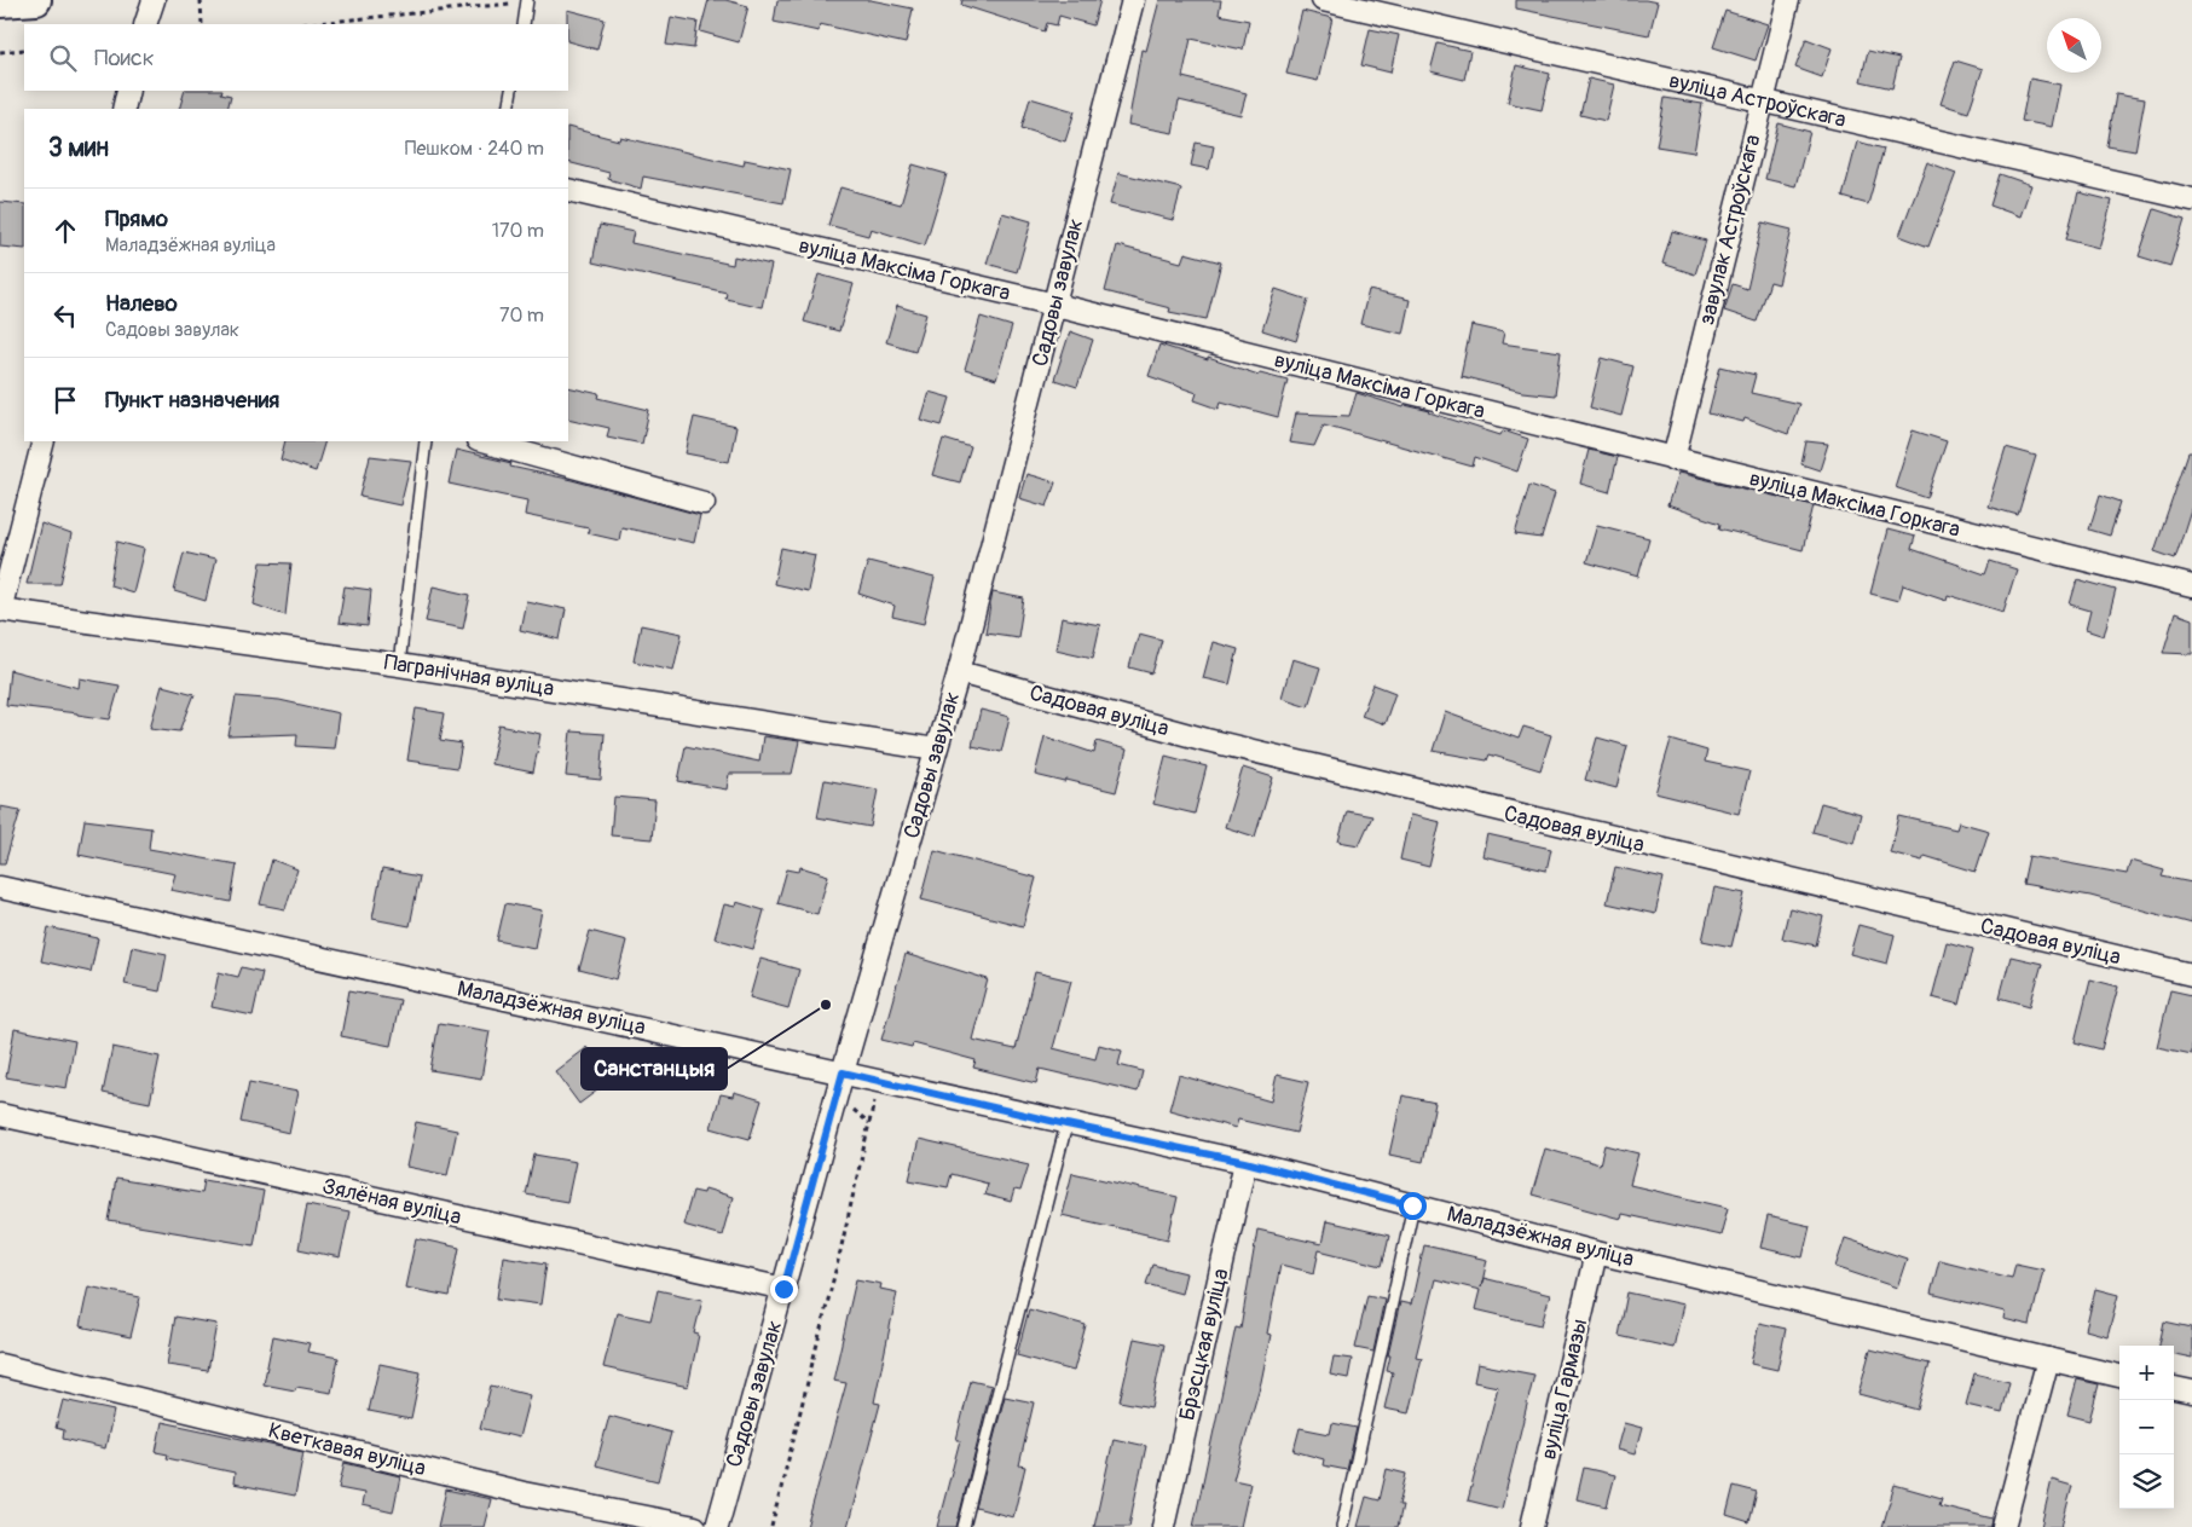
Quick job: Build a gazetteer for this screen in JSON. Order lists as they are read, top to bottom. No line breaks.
{"streets":{"street":["вуліца Астроўскага","завулак Астроўскага","вуліца Максіма Горкага","Садовы завулак","Пагранічная вуліца","Садовая вуліца","Маладзёжная вуліца","Зялёная вуліца","Брэсцкая вуліца","вуліца Гармазы","Кветкавая вуліца"]},"crossings":[["вуліца Астроўскага","завулак Астроўскага"],["завулак Астроўскага","вуліца Максіма Горкага"],["вуліца Максіма Горкага","Садовы завулак"],["Садовы завулак","Пагранічная вуліца"],["Садовы завулак","Садовая вуліца"],["Садовы завулак","Маладзёжная вуліца"],["Садовы завулак","Зялёная вуліца"],["Маладзёжная вуліца","Брэсцкая вуліца"],["Маладзёжная вуліца","вуліца Гармазы"]],"places":["Санстанцыя"],"north":"top left","page":{"search":"Поиск","heading":["3 мин","Пешком · 240 m"],"list":[["Прямо","Маладзёжная вуліца","170 m"],["Налево","Садовы завулак","70 m"],"Пункт назначения"],"map_buttons":["+","−"]}}
